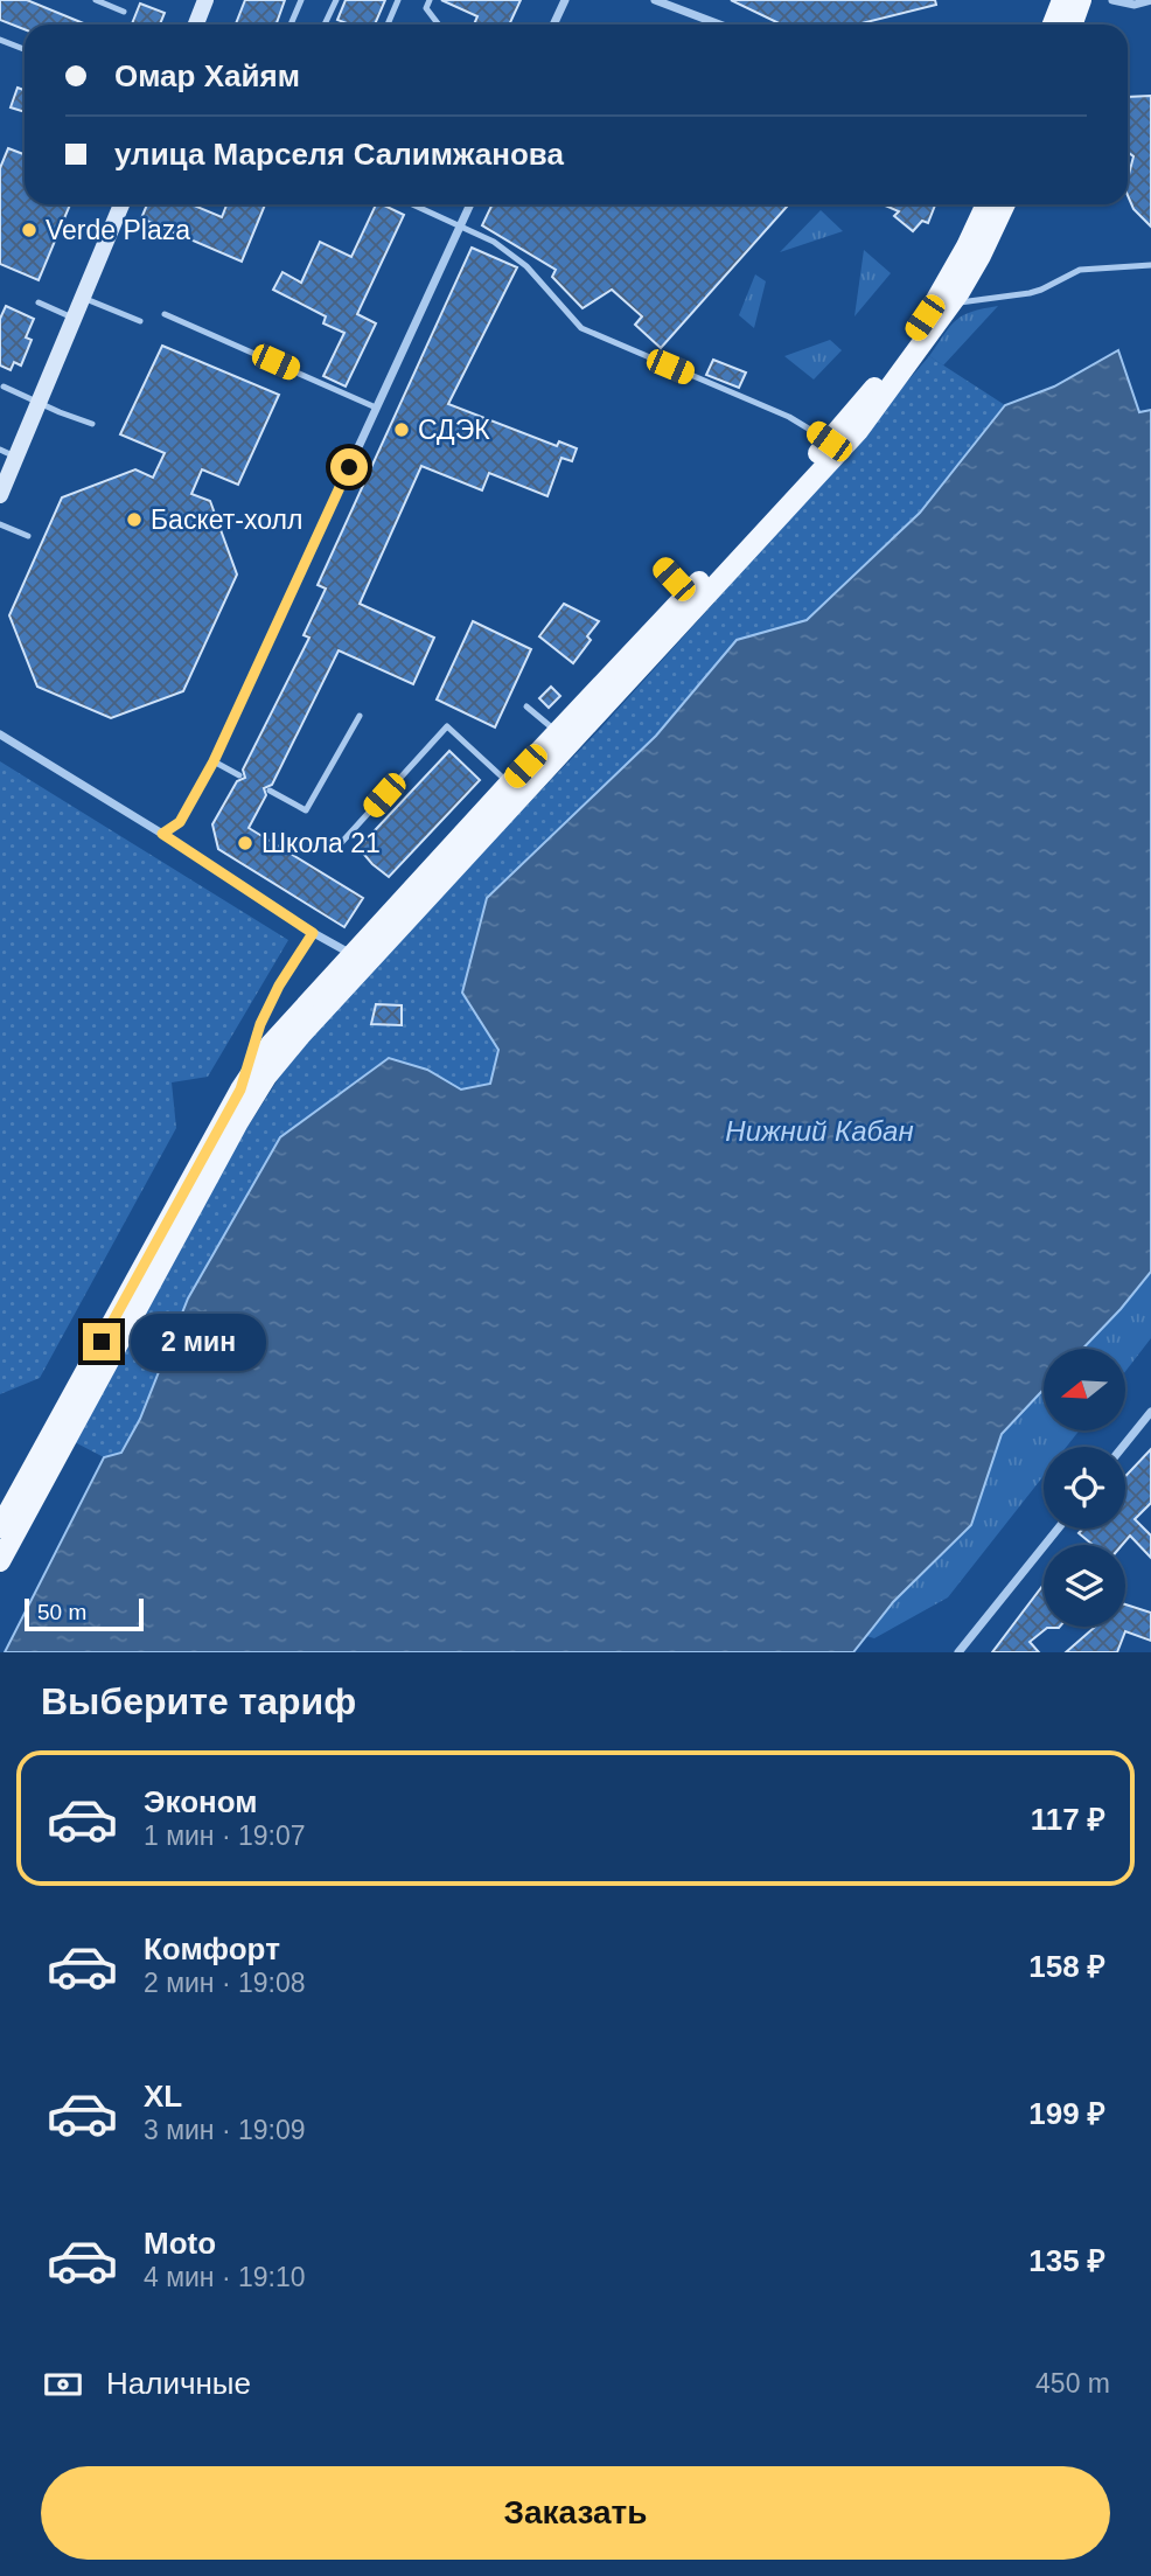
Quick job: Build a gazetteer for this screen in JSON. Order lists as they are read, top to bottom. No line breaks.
{"water":["Нижний Кабан"],"places":["Verde Plaza","СДЭК","Баскет-холл","Школа 21"],"scale_bar":"50 m","north":"left","page":{"banner":["Омар Хайям","улица Марселя Салимжанова"],"bubble":"2 мин","scale":"50 m","heading":"Выберите тариф","list":[{"name":"Эконом","note":"1 мин · 19:07","value":"117 ₽"},{"name":"Комфорт","note":"2 мин · 19:08","value":"158 ₽"},{"name":"XL","note":"3 мин · 19:09","value":"199 ₽"},{"name":"Moto","note":"4 мин · 19:10","value":"135 ₽"}],"pay":["Наличные","450 m"],"buttons":"Заказать"}}
